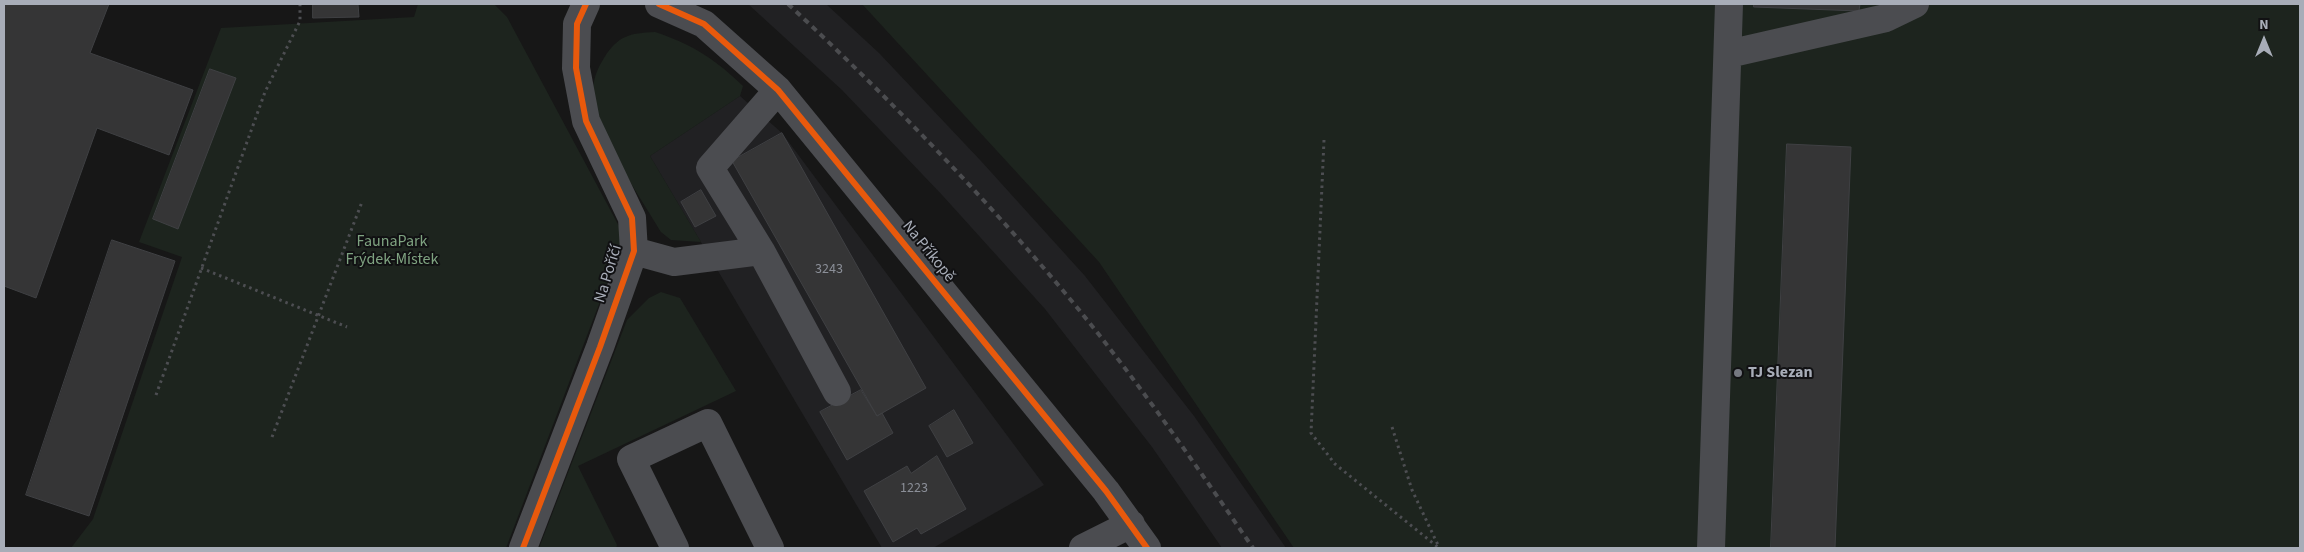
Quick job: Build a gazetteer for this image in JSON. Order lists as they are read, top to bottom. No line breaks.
{"streets":{"street":["Na Příkopě","Na Poříčí"]},"parks":["FaunaPark Frýdek-Místek"],"places":["TJ Slezan"],"house_numbers":["3243","1223"],"north":"top"}
